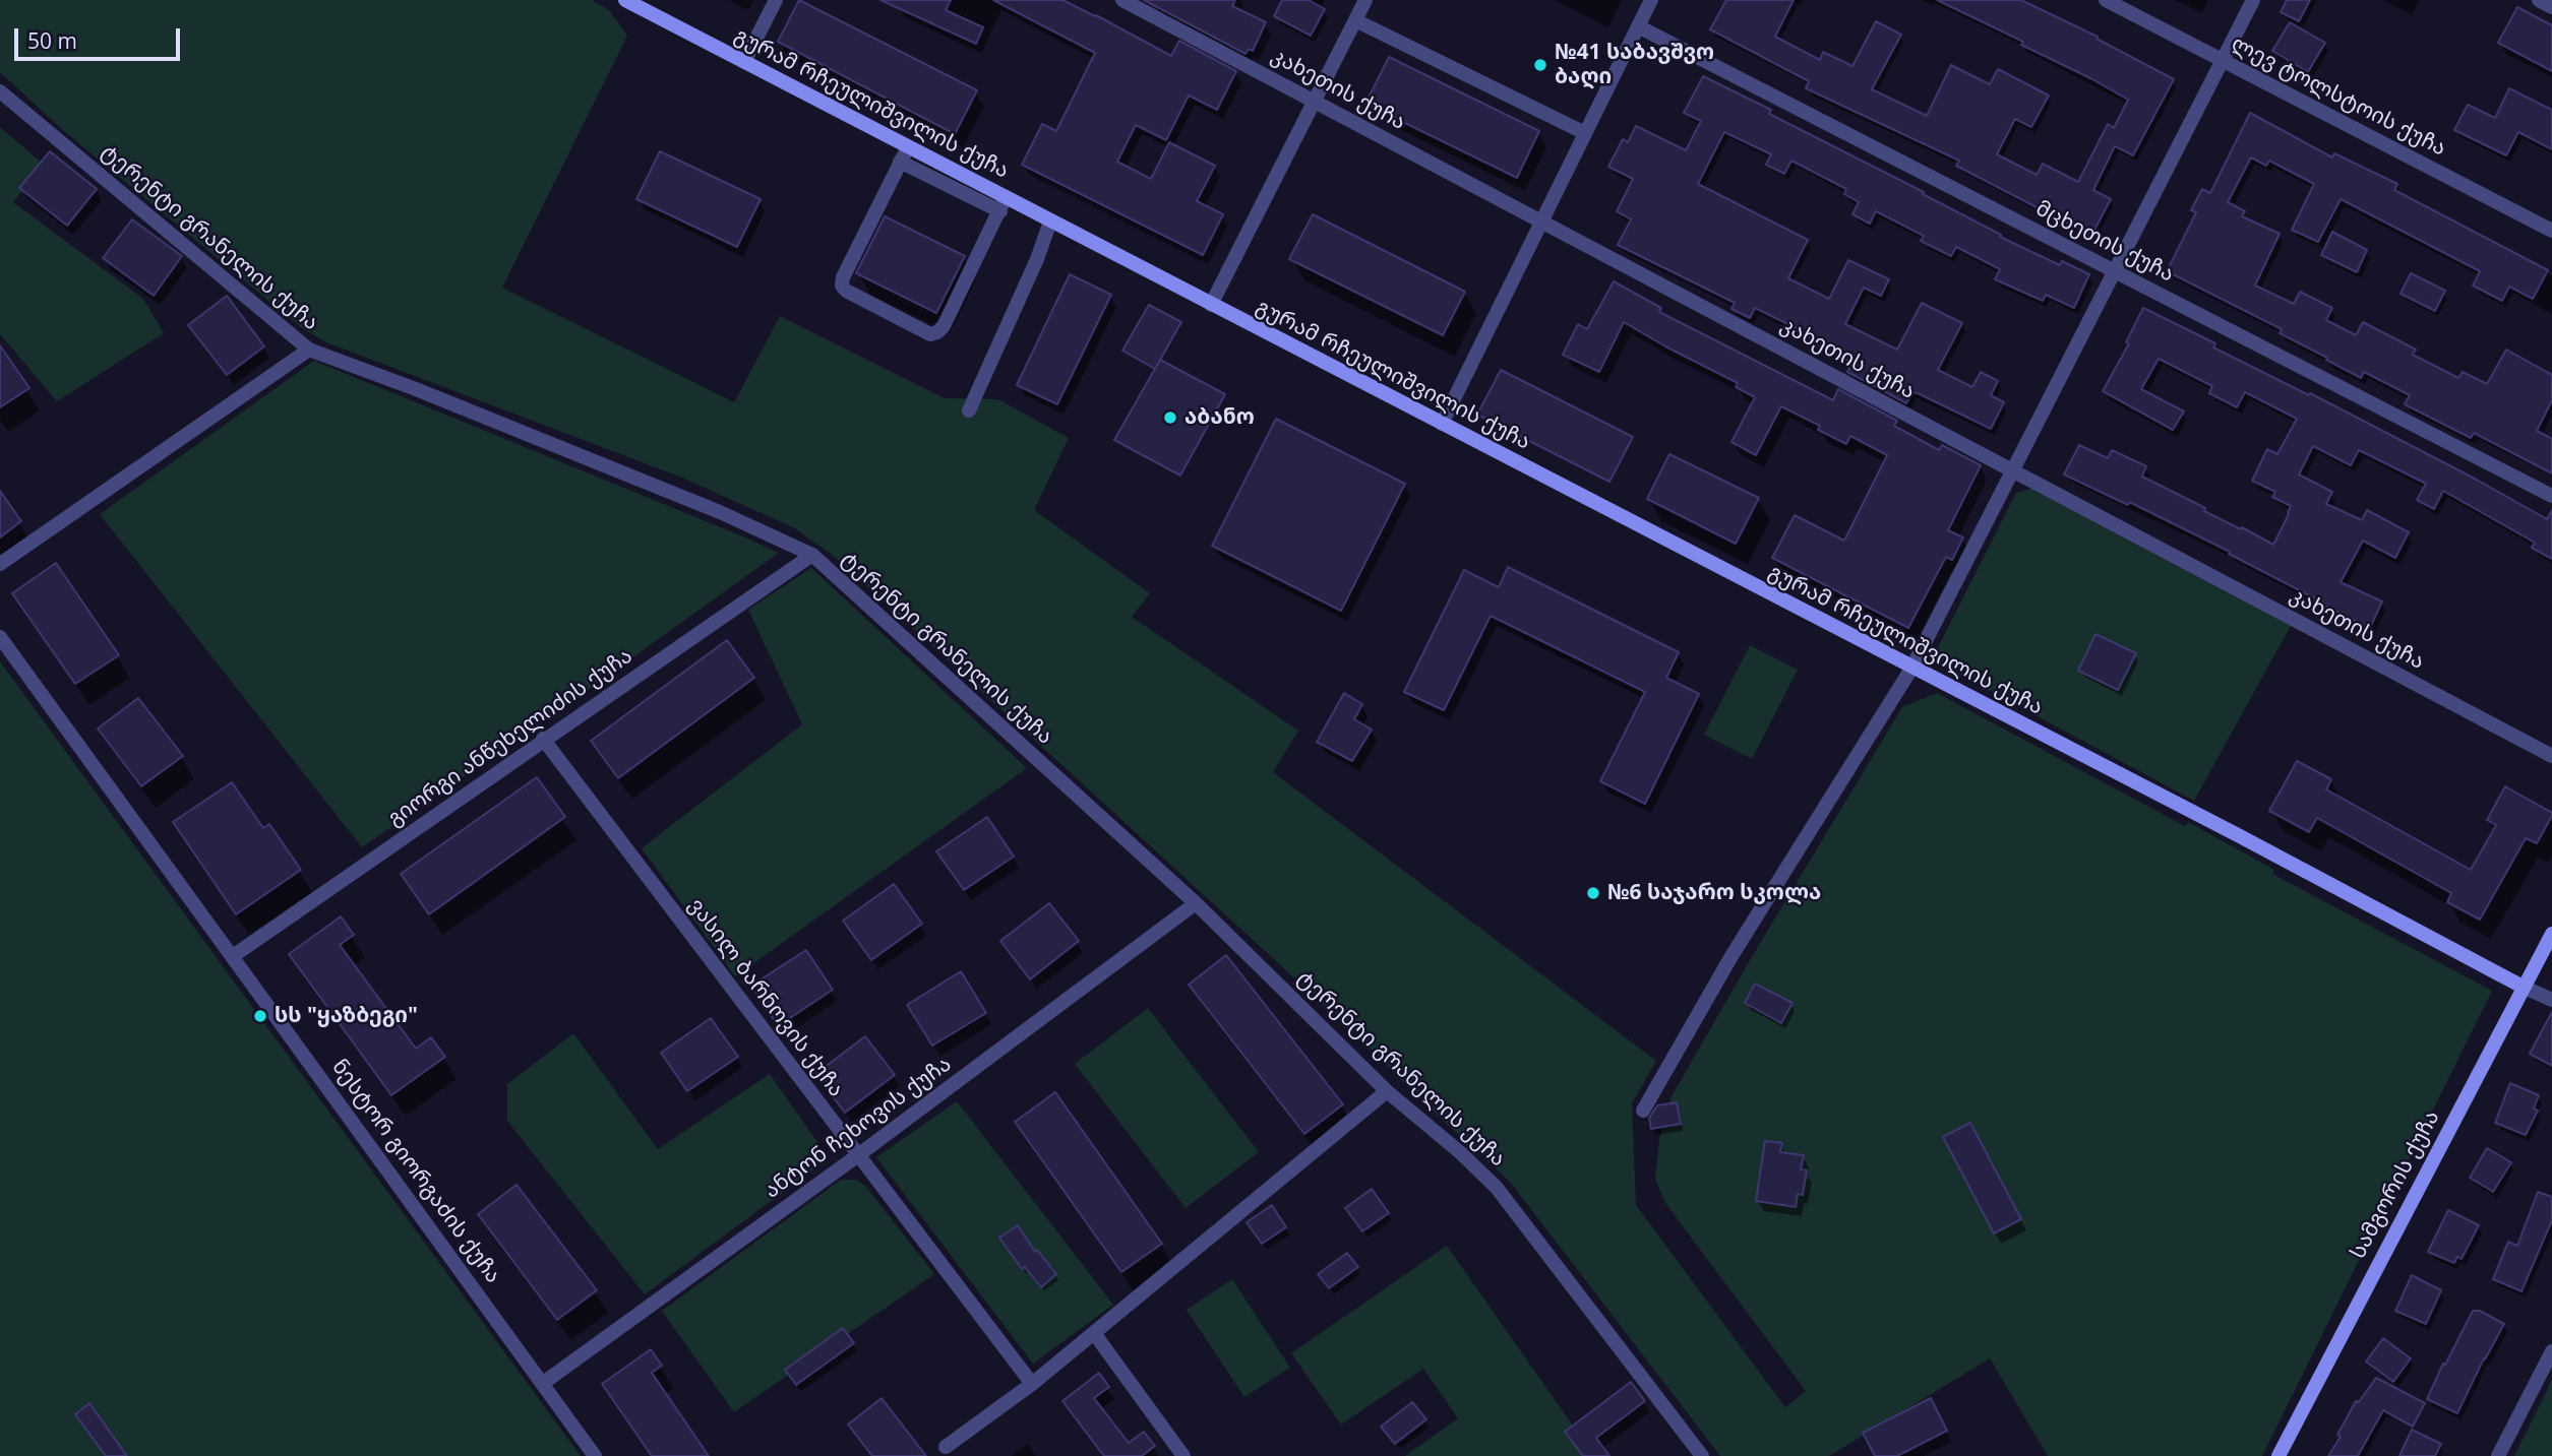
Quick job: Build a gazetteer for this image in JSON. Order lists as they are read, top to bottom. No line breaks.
{"streets":{"street":["კახეთის ქუჩა","ლევ ტოლსტოის ქუჩა","გურამ რჩეულიშვილის ქუჩა","ტერენტი გრანელის ქუჩა","მცხეთის ქუჩა","გიორგი ანწეხელიძის ქუჩა","ვასილ ბარნოვის ქუჩა","ანტონ ჩეხოვის ქუჩა","ნესტორ გიორგაძის ქუჩა","სამგორის ქუჩა"]},"crossings":[["გურამ რჩეულიშვილის ქუჩა","სამგორის ქუჩა"],["ტერენტი გრანელის ქუჩა","გიორგი ანწეხელიძის ქუჩა"],["ტერენტი გრანელის ქუჩა","ანტონ ჩეხოვის ქუჩა"],["გიორგი ანწეხელიძის ქუჩა","ვასილ ბარნოვის ქუჩა"],["გიორგი ანწეხელიძის ქუჩა","ნესტორ გიორგაძის ქუჩა"],["ვასილ ბარნოვის ქუჩა","ანტონ ჩეხოვის ქუჩა"],["ანტონ ჩეხოვის ქუჩა","ნესტორ გიორგაძის ქუჩა"]],"places":["№41 საბავშვო ბაღი","აბანო","№6 საჯარო სკოლა","სს \"ყაზბეგი\""],"scale_bar":"50 m"}
